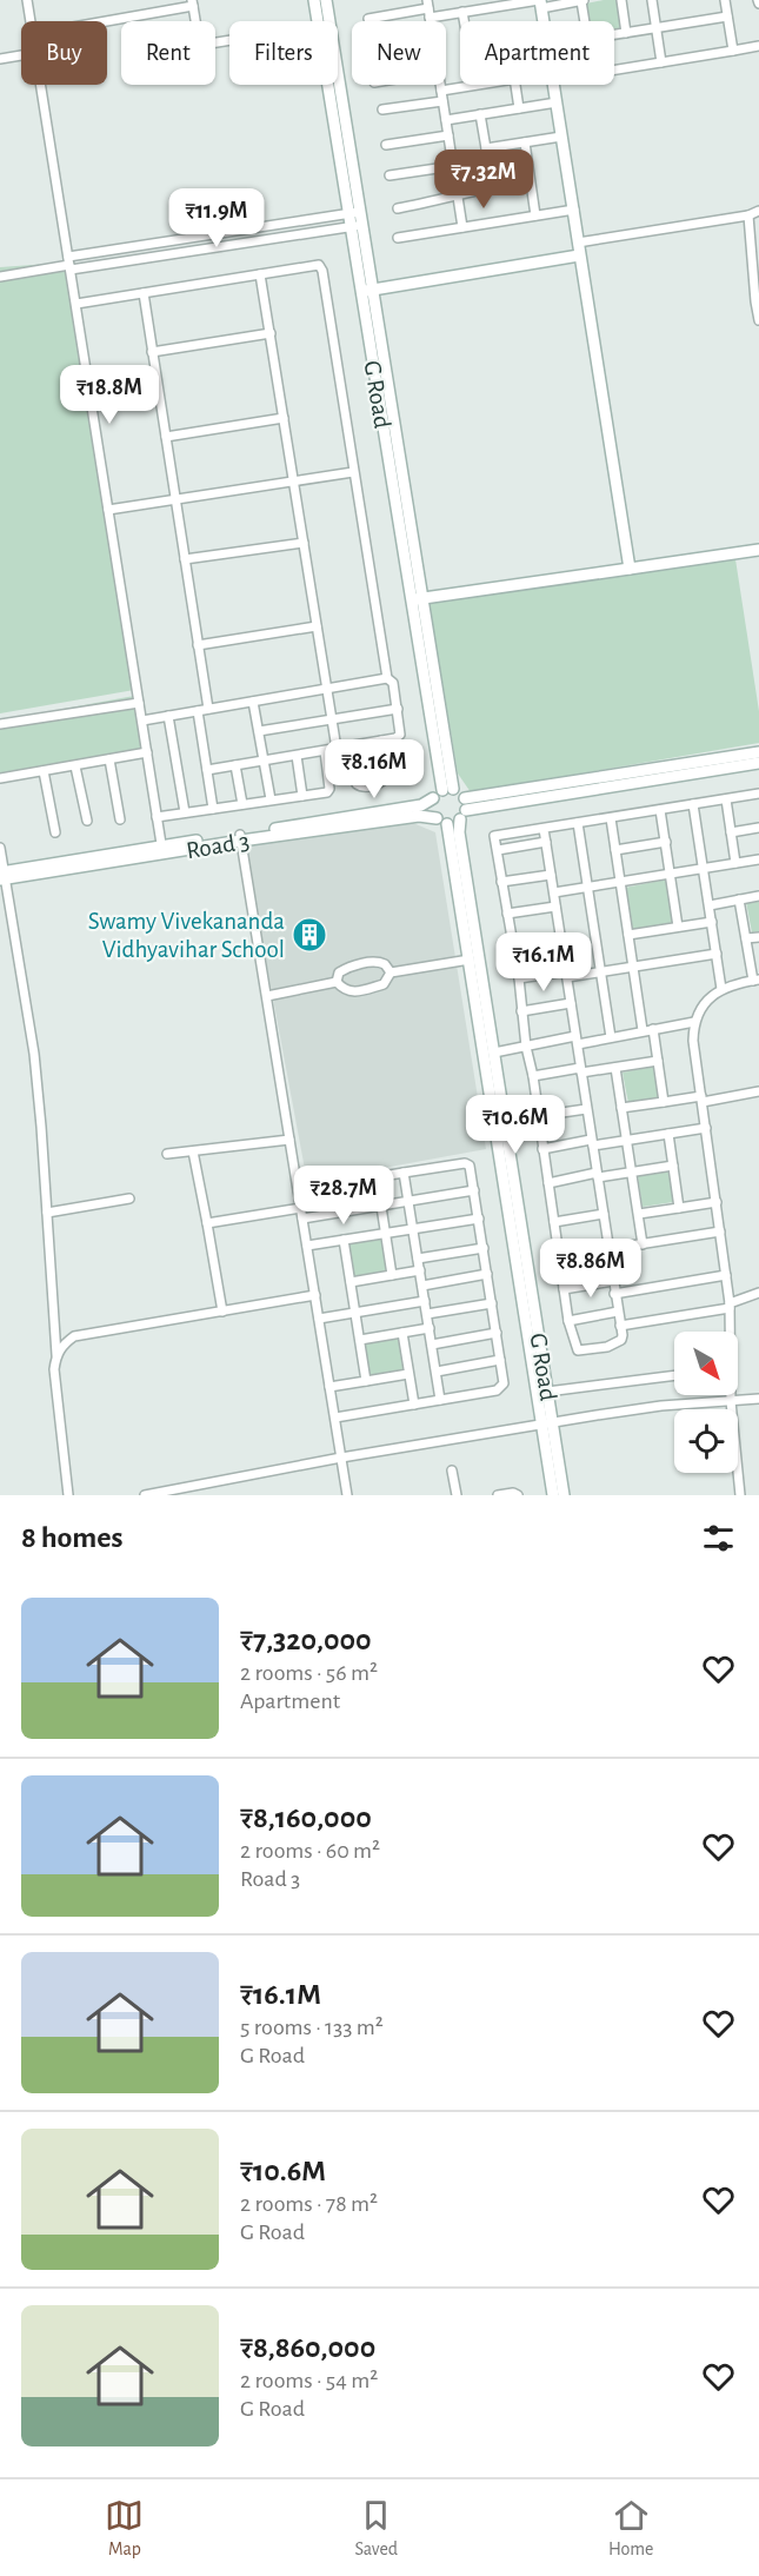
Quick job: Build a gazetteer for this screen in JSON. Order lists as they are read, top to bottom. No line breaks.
{"streets":{"street":["G Road","Road 3"]},"crossings":[["G Road","Road 3"]],"places":{"building":["Swamy Vivekananda Vidhyavihar School"]},"north":"bottom right","page":{"chip":["Buy","Rent","Filters","New","Apartment"],"price":["₹7.32M","₹11.9M","₹18.8M","₹8.16M","₹16.1M","₹10.6M","₹28.7M","₹8.86M"],"heading":"8 homes","list":[{"name":"₹7,320,000","note":"2 rooms · 56 m² · Apartment"},{"name":"₹8,160,000","note":"2 rooms · 60 m² · Road 3"},{"name":"₹16.1M","note":"5 rooms · 133 m² · G Road"},{"name":"₹10.6M","note":"2 rooms · 78 m² · G Road"},{"name":"₹8,860,000","note":"2 rooms · 54 m² · G Road"}],"tabs":["Map","Saved","Home"]}}
